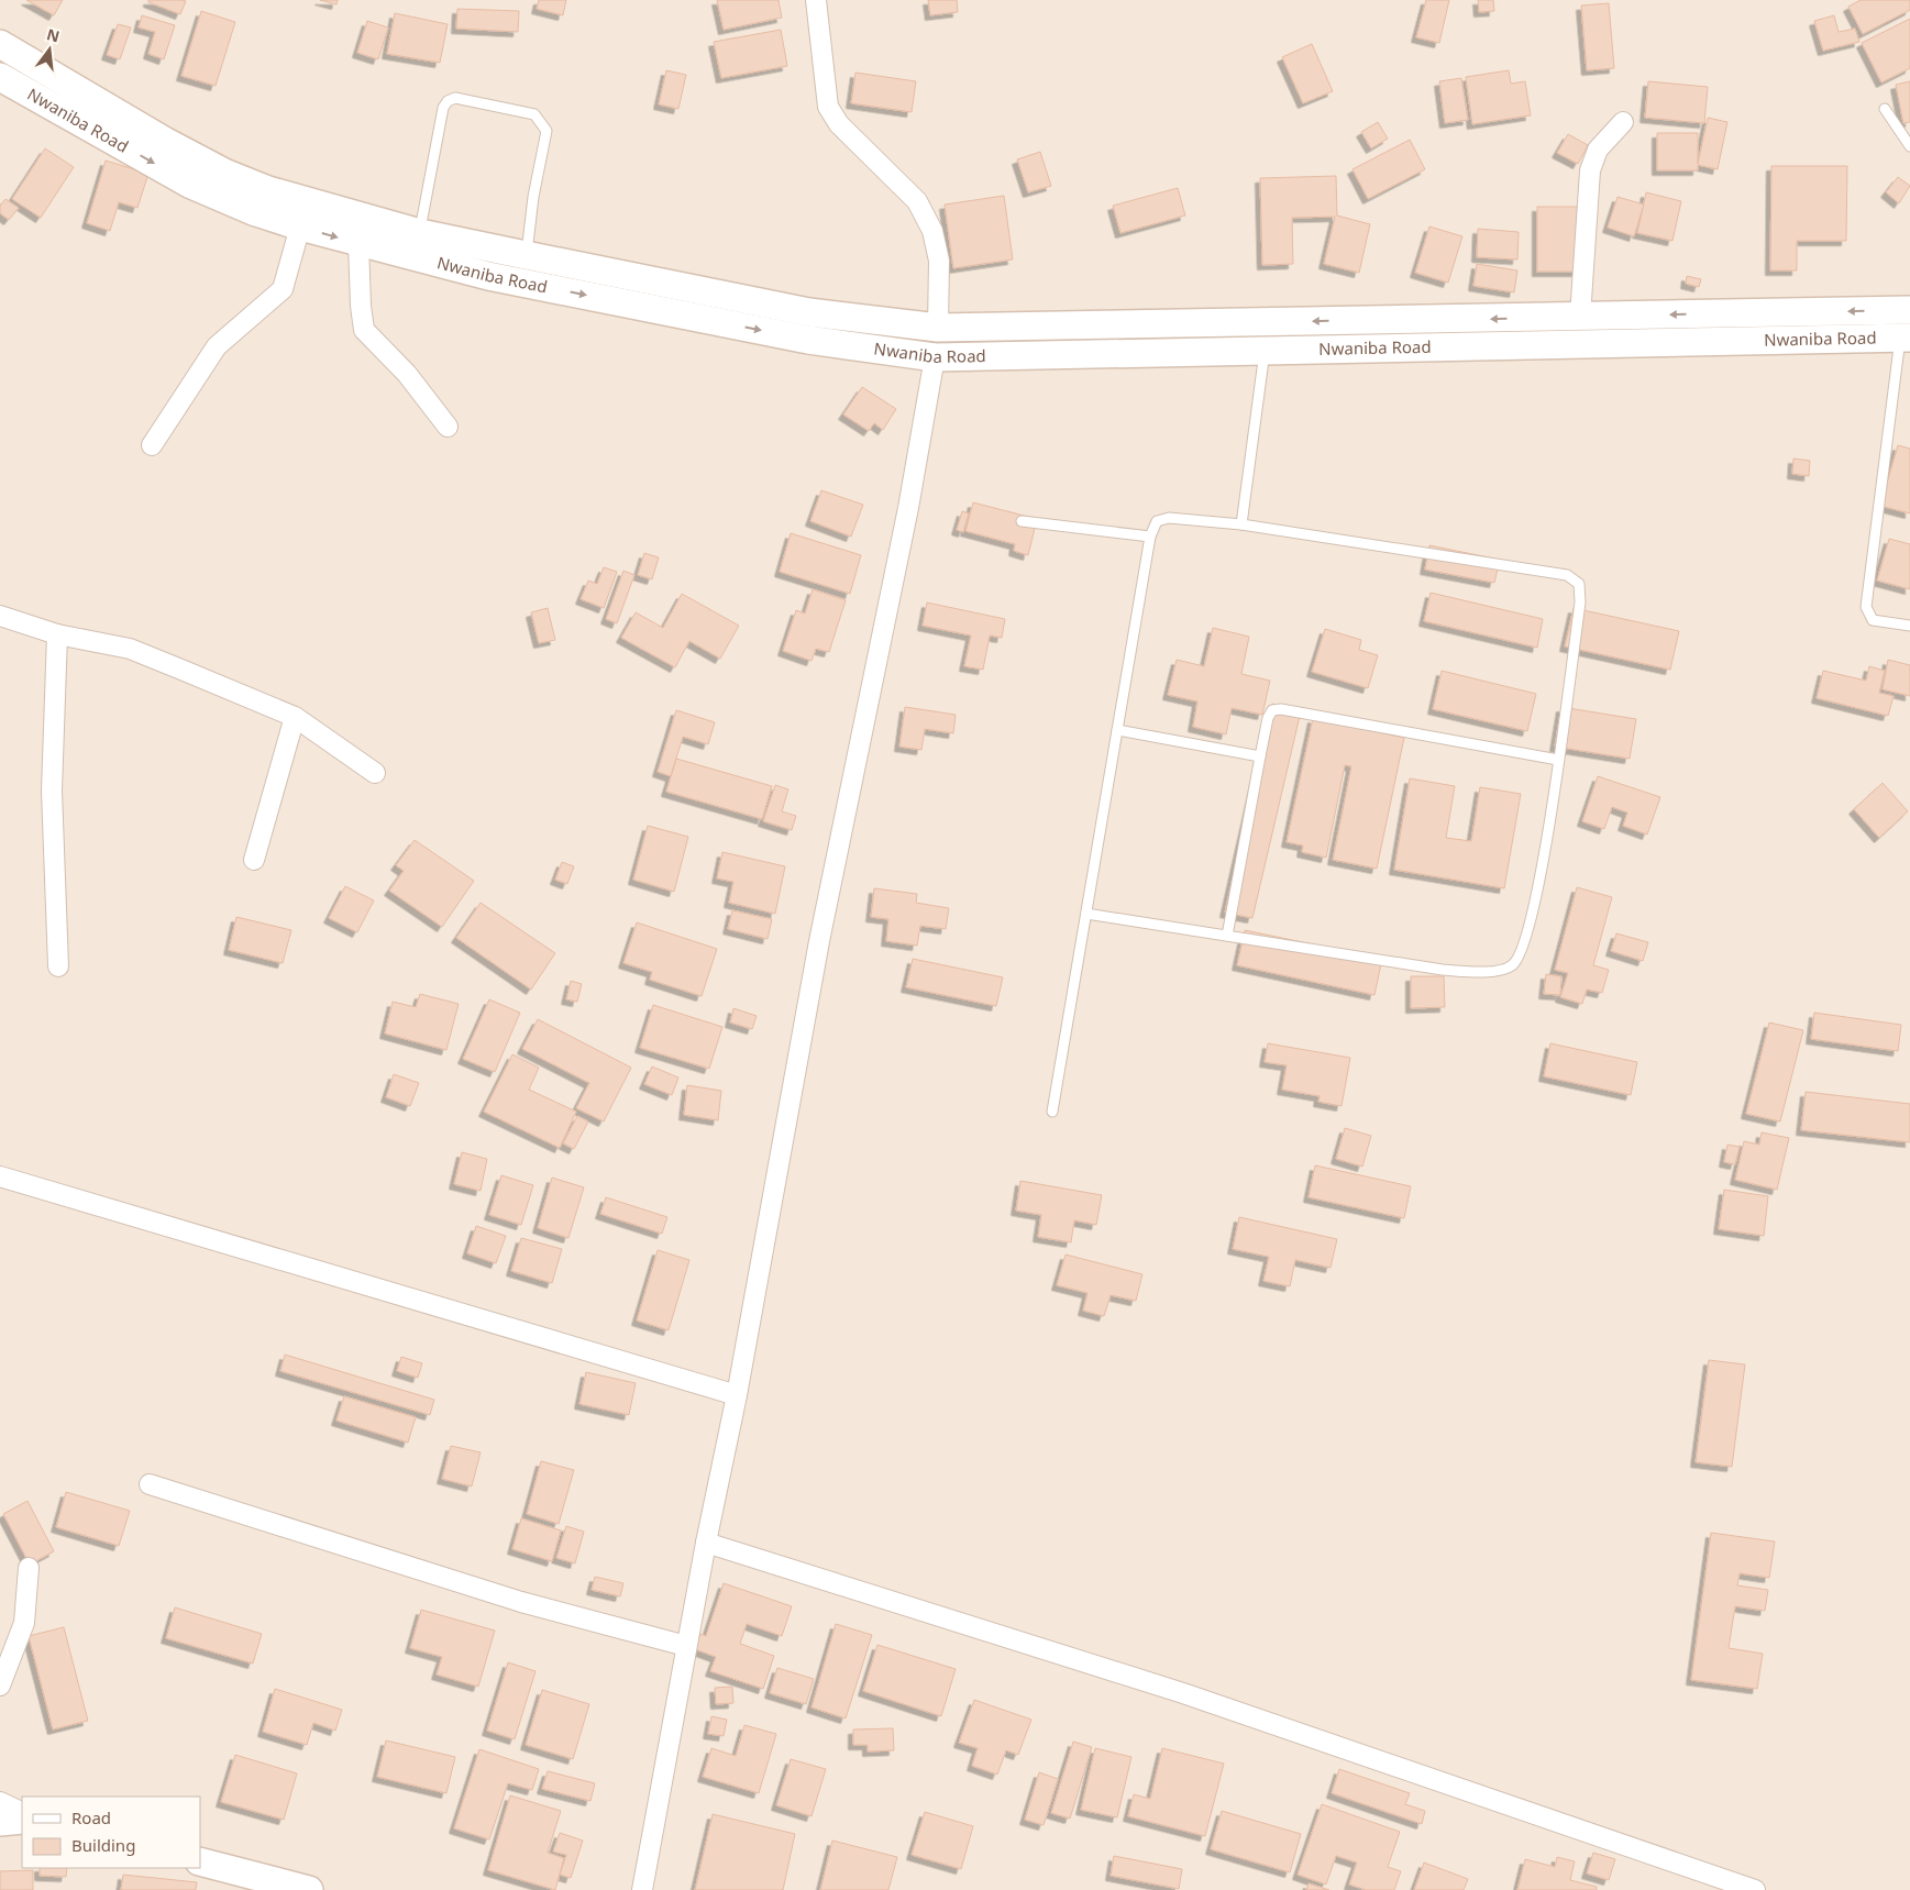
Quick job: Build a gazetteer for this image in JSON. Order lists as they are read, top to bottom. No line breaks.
{"streets":{"main road":["Nwaniba Road"]},"legend":["Road","Building"],"north":"top"}
